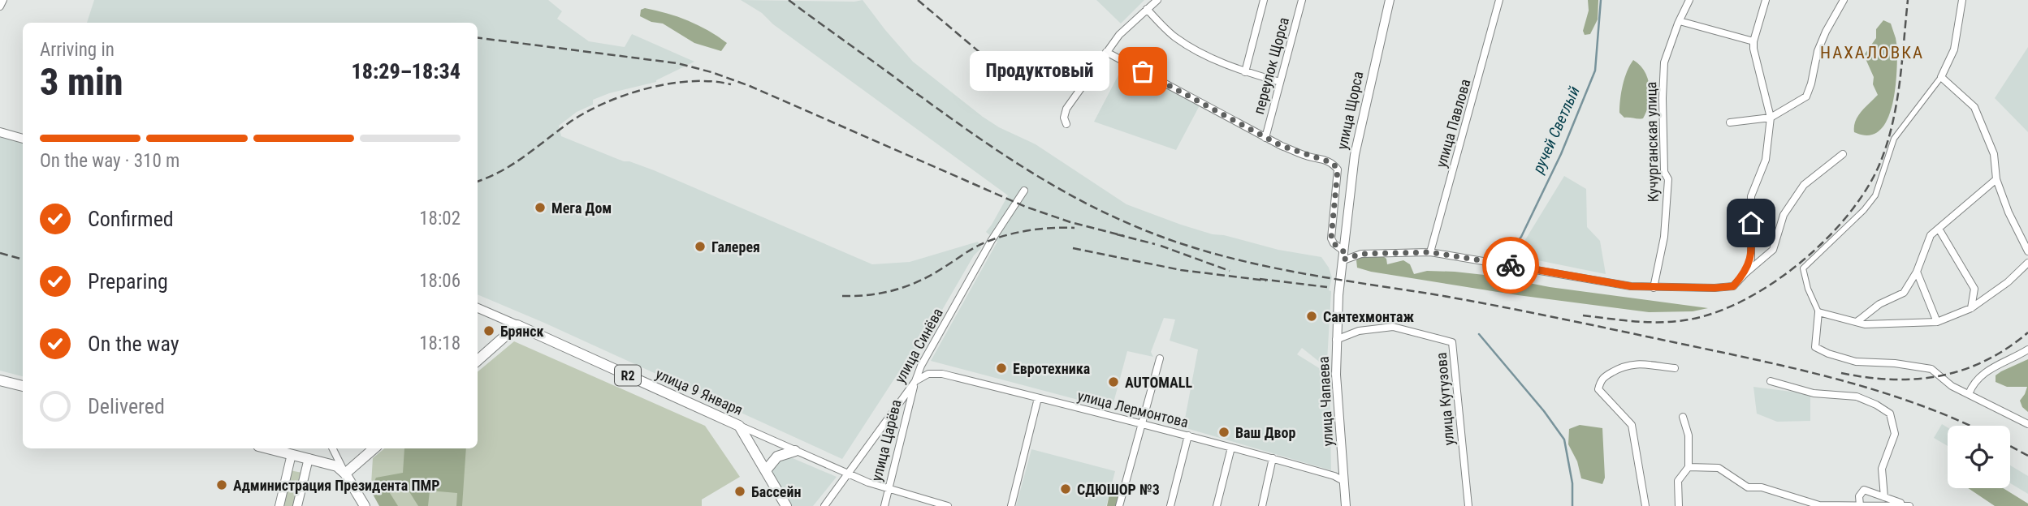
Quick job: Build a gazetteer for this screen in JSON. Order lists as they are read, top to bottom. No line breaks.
{"streets":{"main road":["R2","улица 9 Января"],"street":["переулок Щорса","улица Щорса","улица Павлова","Кучурганская улица","улица Синёва","улица Кутузова","улица Чапаева","улица Лермонтова","улица Царёва"]},"crossings":[["улица Щорса","улица Чапаева"],["улица Синёва","улица 9 Января"],["улица Синёва","улица Лермонтова"],["улица Синёва","улица Царёва"],["улица 9 Января","улица Царёва"],["улица Кутузова","улица Чапаева"],["улица Чапаева","улица Лермонтова"],["улица Лермонтова","улица Царёва"]],"districts":["НАХАЛОВКА"],"water":["ручей Светлый"],"places":["Продуктовый","Мега Дом","Галерея","Сантехмонтаж","Брянск","Евротехника","AUTOMALL","Ваш Двор","Администрация Президента ПМР","СДЮШОР №3","Бассейн"],"page":{"heading":["3 min","Arriving in","18:29–18:34"],"bubble":"Продуктовый","bar":"On the way · 310 m","list":[["Confirmed","18:02"],["Preparing","18:06"],["On the way","18:18"],"Delivered"]}}
